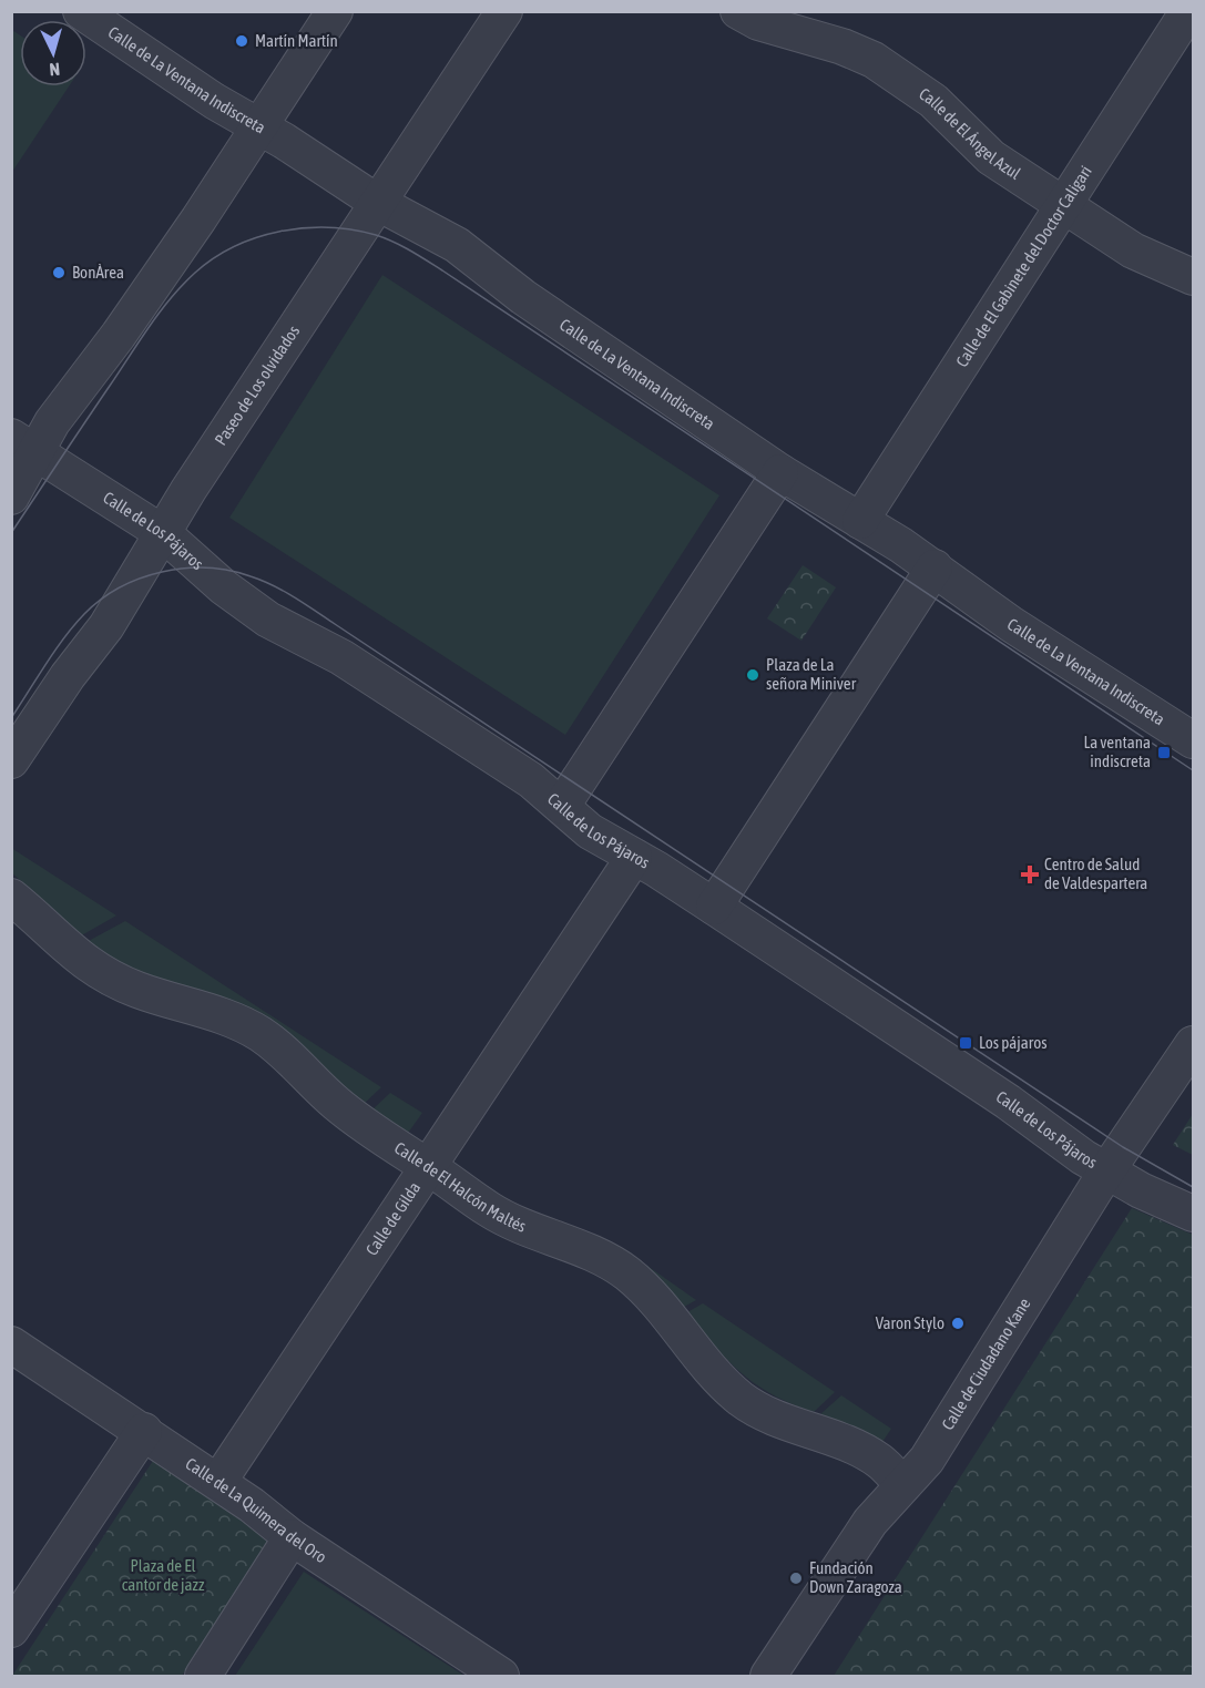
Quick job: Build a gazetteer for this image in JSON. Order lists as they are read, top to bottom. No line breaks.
{"streets":{"street":["Calle de La Ventana Indiscreta","Calle de El Ángel Azul","Calle de El Gabinete del Doctor Caligari","Paseo de Los olvidados","Calle de Los Pájaros","Calle de El Halcón Maltés","Calle de Gilda","Calle de Ciudadano Kane","Calle de La Quimera del Oro"]},"crossings":[["Calle de La Ventana Indiscreta","Calle de El Gabinete del Doctor Caligari"],["Calle de La Ventana Indiscreta","Paseo de Los olvidados"],["Calle de El Ángel Azul","Calle de El Gabinete del Doctor Caligari"],["Paseo de Los olvidados","Calle de Los Pájaros"],["Calle de Los Pájaros","Calle de Gilda"],["Calle de Los Pájaros","Calle de Ciudadano Kane"],["Calle de El Halcón Maltés","Calle de Gilda"],["Calle de El Halcón Maltés","Calle de Ciudadano Kane"],["Calle de Gilda","Calle de La Quimera del Oro"]],"parks":["Plaza de El cantor de jazz"],"places":{"other":["Martín Martín","BonÀrea","Plaza de La señora Miniver","Varon Stylo","Fundación Down Zaragoza"],"transit":["La ventana indiscreta","Los pájaros"],"health":["Centro de Salud de Valdespartera"]},"north":"bottom"}
